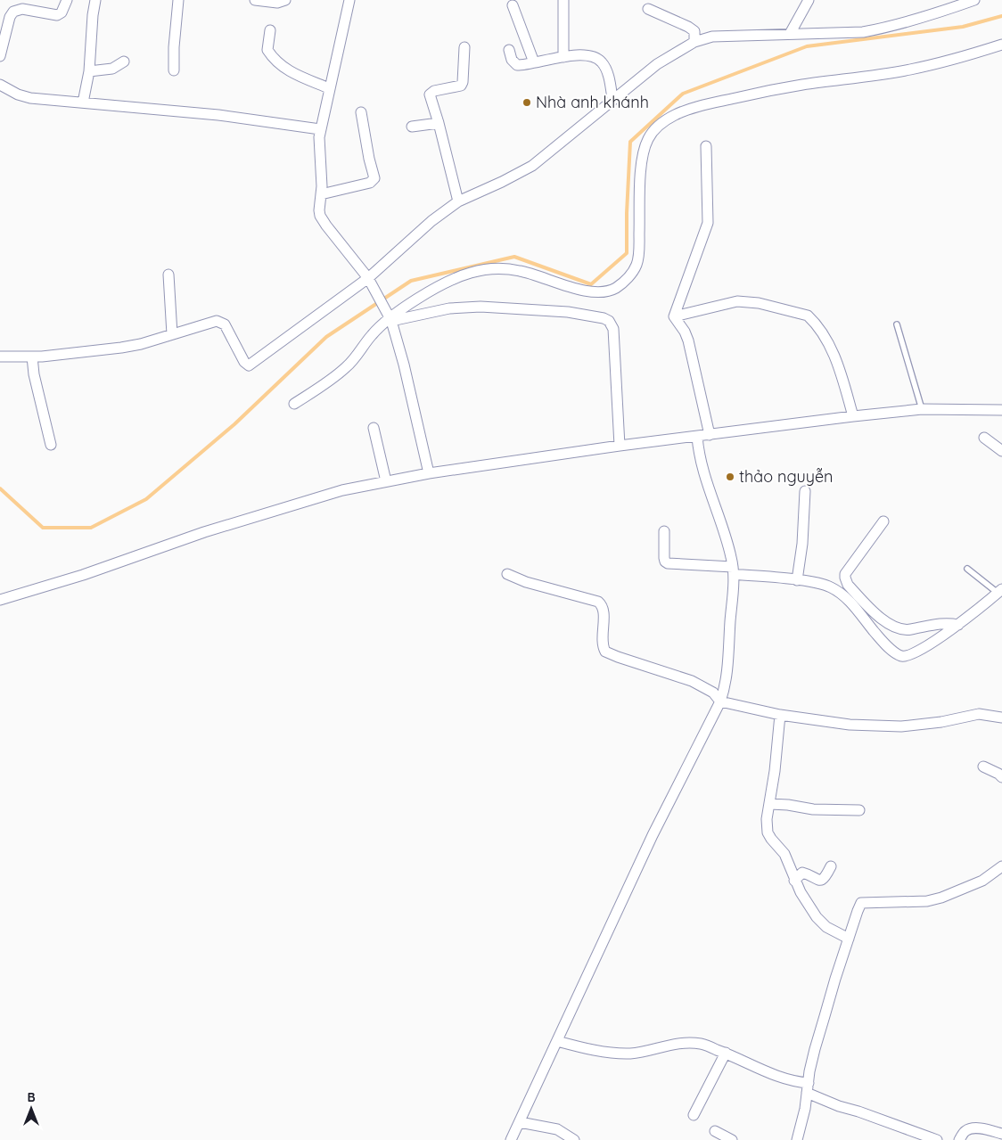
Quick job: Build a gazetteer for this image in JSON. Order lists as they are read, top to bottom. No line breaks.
{"places":["Nhà anh khánh","thảo nguyễn"],"north":"top"}
